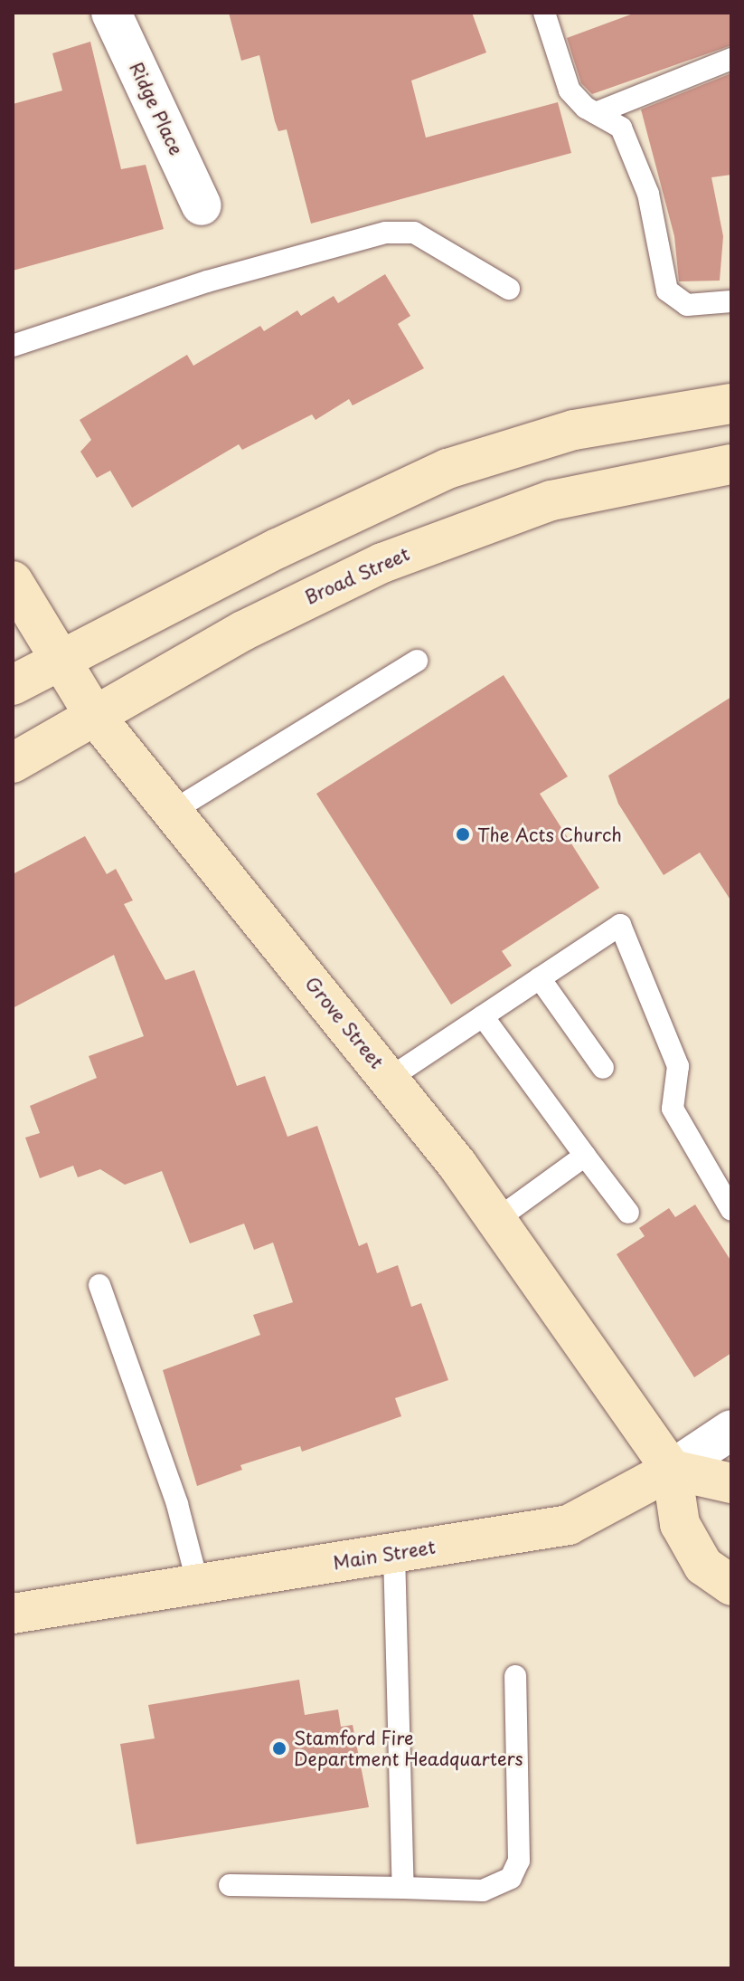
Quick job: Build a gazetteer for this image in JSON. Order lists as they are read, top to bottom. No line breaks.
{"streets":{"main road":["Broad Street","Grove Street","Main Street"],"street":["Ridge Place"]},"crossings":[["Broad Street","Grove Street"],["Grove Street","Main Street"]],"places":["The Acts Church","Stamford Fire Department Headquarters"]}
